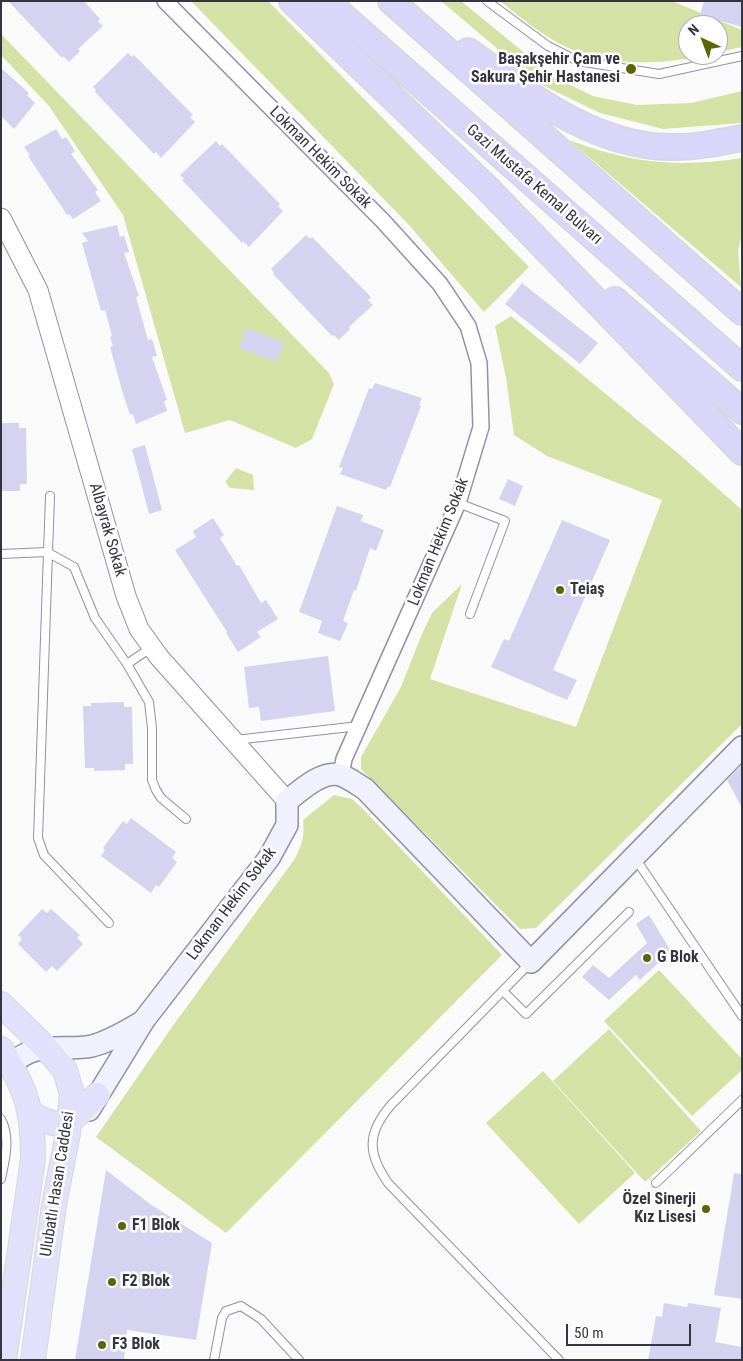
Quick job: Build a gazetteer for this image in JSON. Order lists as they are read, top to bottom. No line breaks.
{"streets":{"highway":["Gazi Mustafa Kemal Bulvarı"],"main road":["Lokman Hekim Sokak","Ulubatlı Hasan Caddesi"],"street":["Albayrak Sokak"]},"crossings":[["Lokman Hekim Sokak","Albayrak Sokak"],["Lokman Hekim Sokak","Ulubatlı Hasan Caddesi"]],"places":["Başakşehir Çam ve Sakura Şehir Hastanesi","Teiaş","G Blok","Özel Sinerji Kız Lisesi","F1 Blok","F2 Blok","F3 Blok"],"scale_bar":"50 m","north":"top left"}
